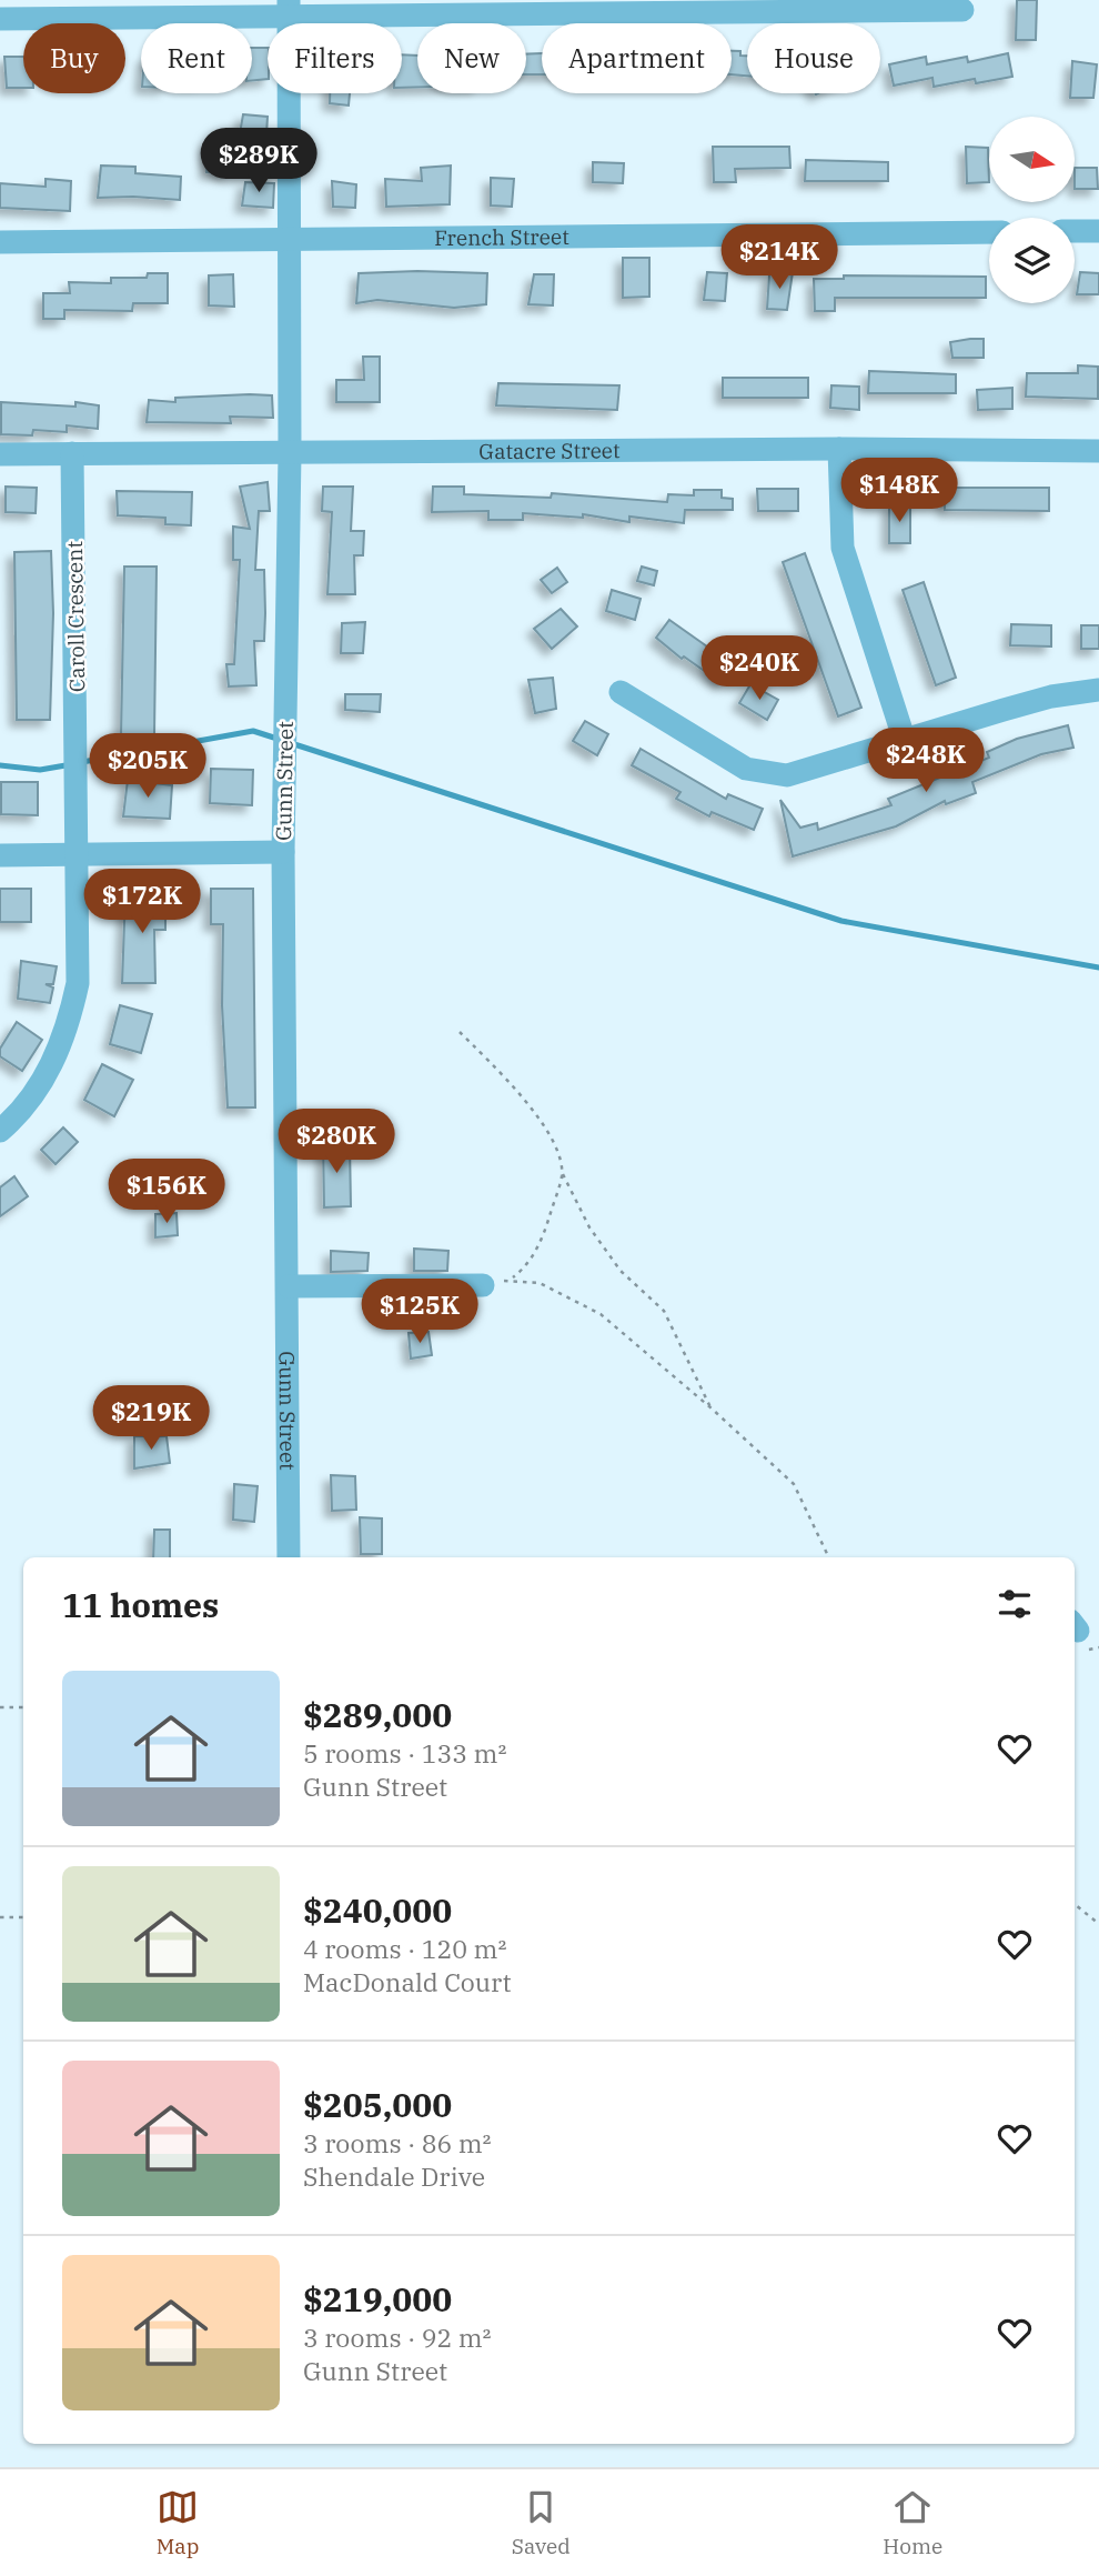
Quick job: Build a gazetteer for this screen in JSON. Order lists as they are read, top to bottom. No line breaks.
{"streets":{"street":["French Street","Gatacre Street","Caroll Crescent","Gunn Street"]},"crossings":[["French Street","Gunn Street"],["Gatacre Street","Caroll Crescent"],["Gatacre Street","Gunn Street"]],"north":"right","page":{"chip":["Buy","Rent","Filters","New","Apartment","House"],"price":["$289K","$214K","$148K","$240K","$248K","$205K","$172K","$280K","$156K","$125K","$219K"],"heading":"11 homes","list":[{"name":"$289,000","note":"5 rooms · 133 m² · Gunn Street"},{"name":"$240,000","note":"4 rooms · 120 m² · MacDonald Court"},{"name":"$205,000","note":"3 rooms · 86 m² · Shendale Drive"},{"name":"$219,000","note":"3 rooms · 92 m² · Gunn Street"}],"tabs":["Map","Saved","Home"]}}
